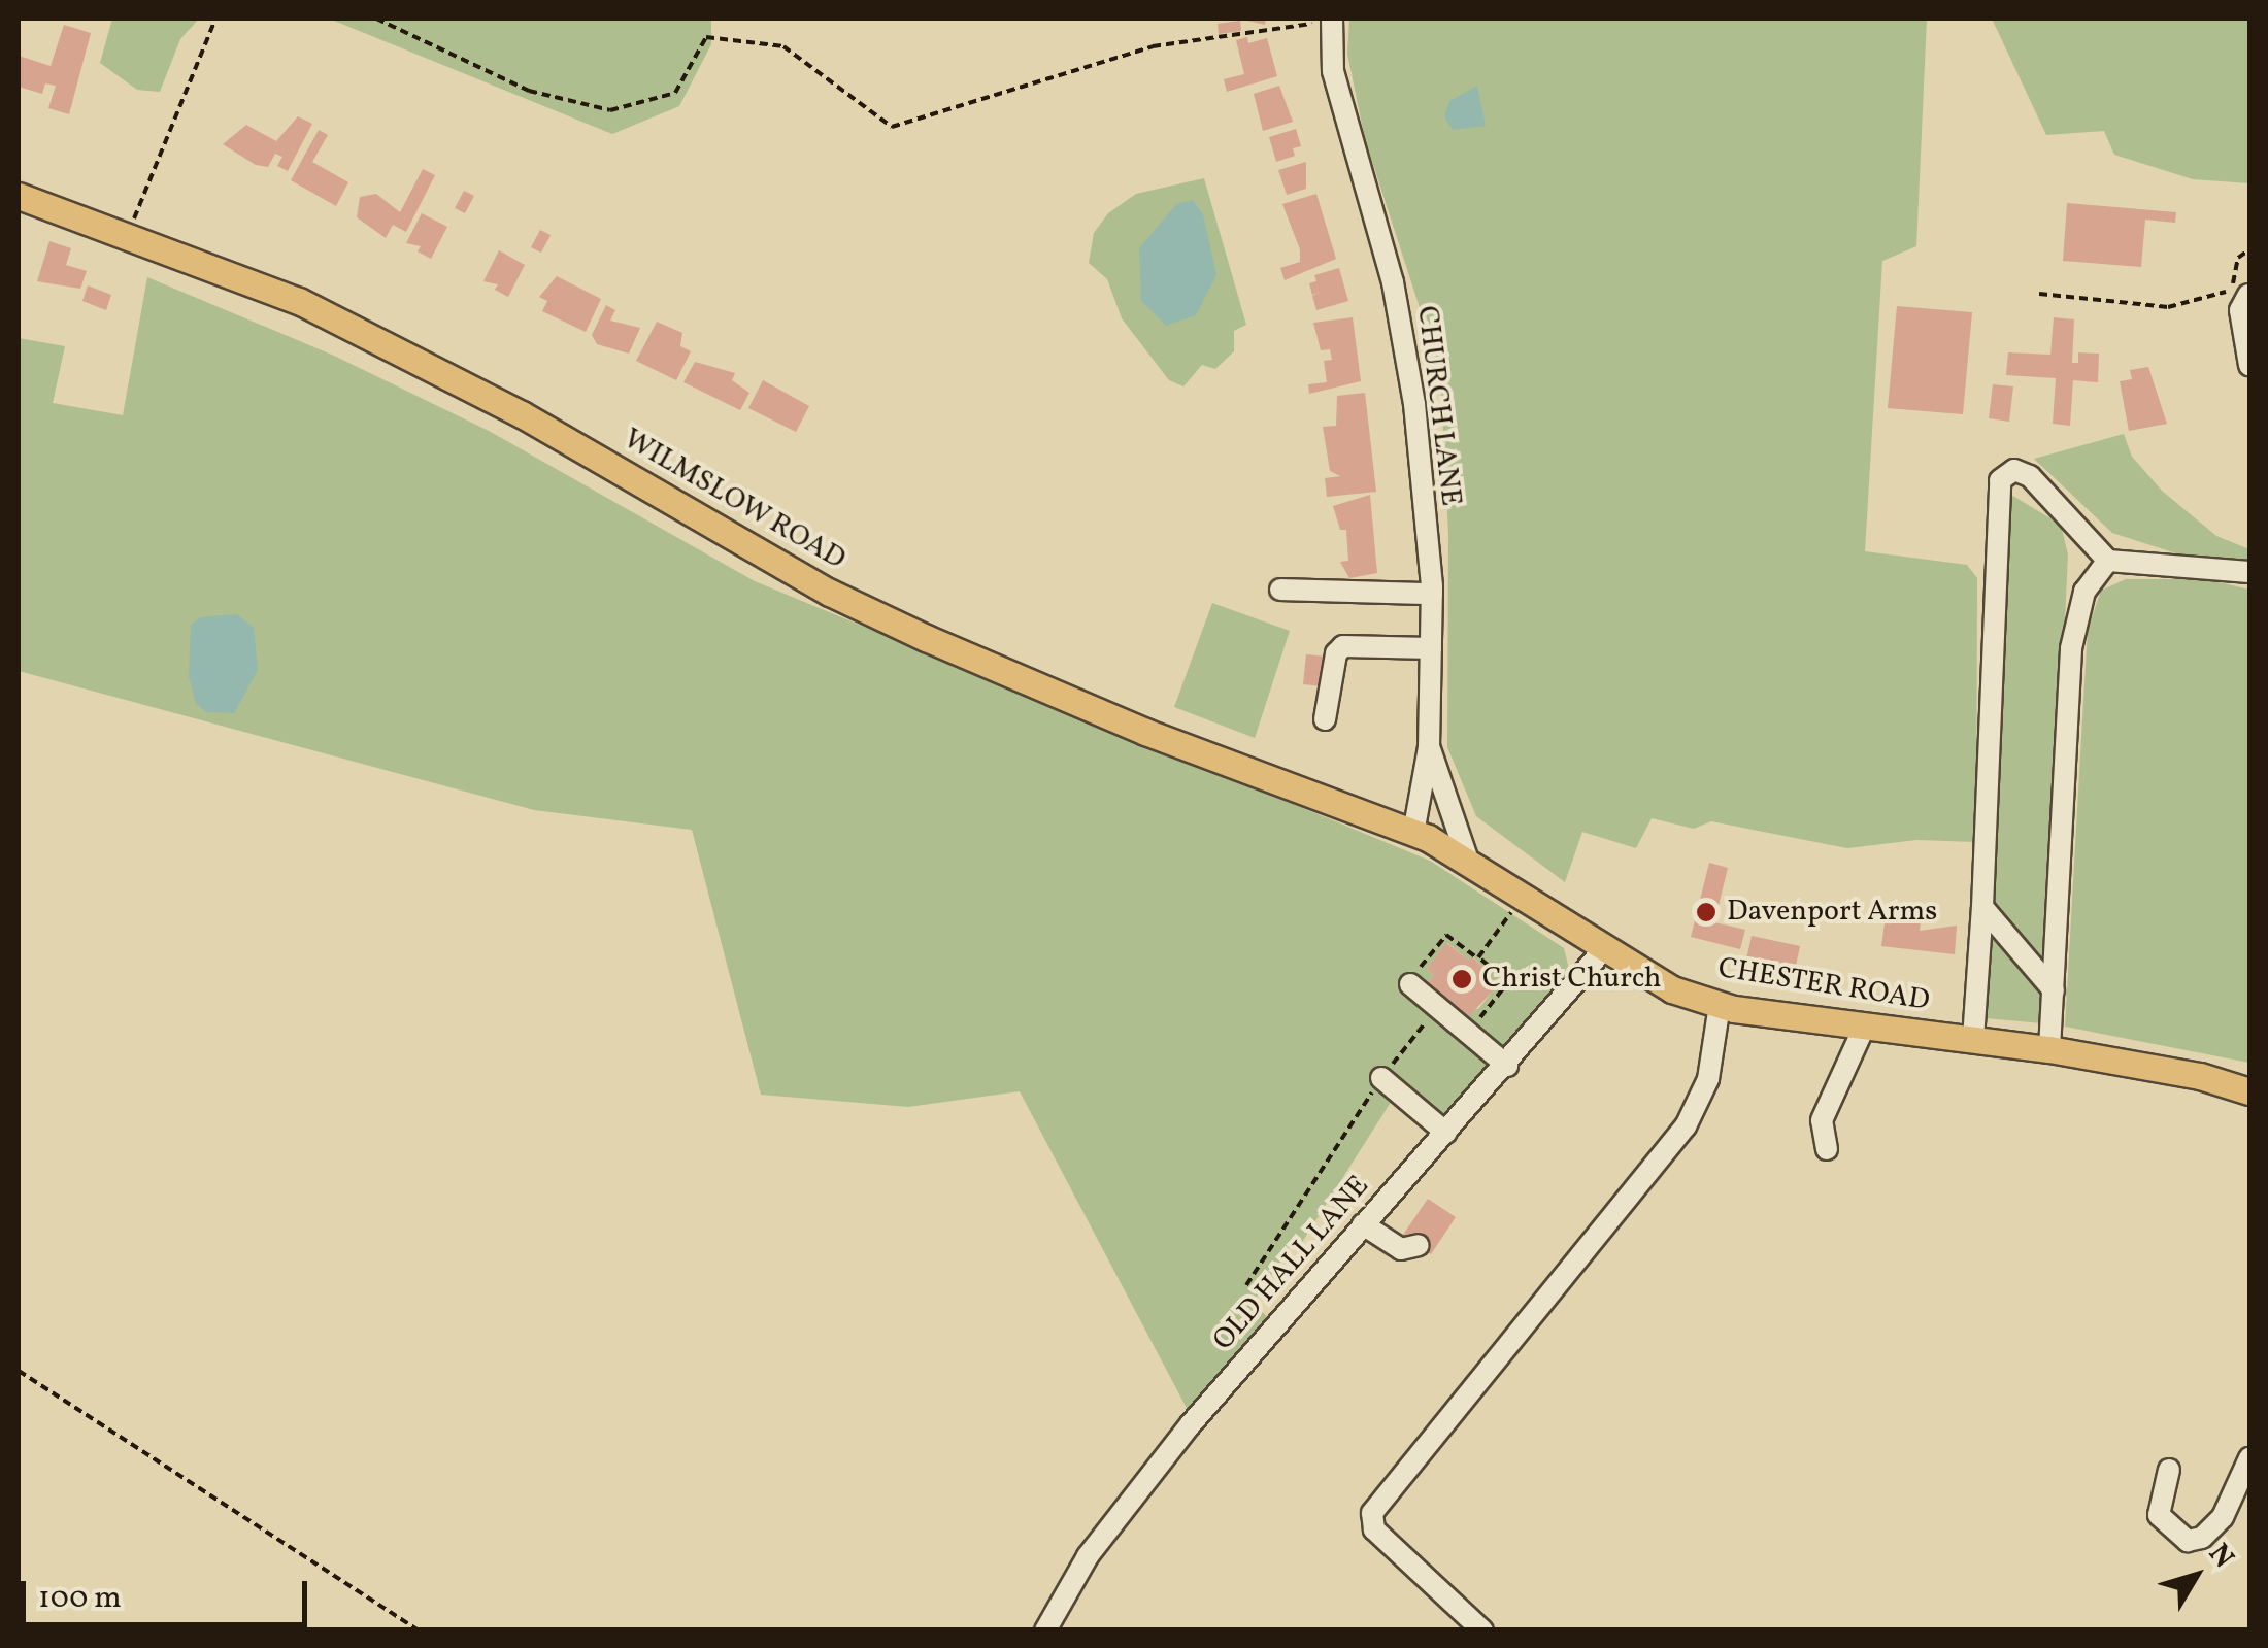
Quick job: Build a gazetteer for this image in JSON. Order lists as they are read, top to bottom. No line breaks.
{"streets":{"main road":["WILMSLOW ROAD","CHESTER ROAD"],"street":["CHURCH LANE","OLD HALL LANE"]},"crossings":[["CHURCH LANE","WILMSLOW ROAD"],["CHURCH LANE","CHESTER ROAD"],["WILMSLOW ROAD","CHESTER ROAD"],["CHESTER ROAD","OLD HALL LANE"]],"places":["Davenport Arms","Christ Church"],"scale_bar":"100 m","north":"top right"}
